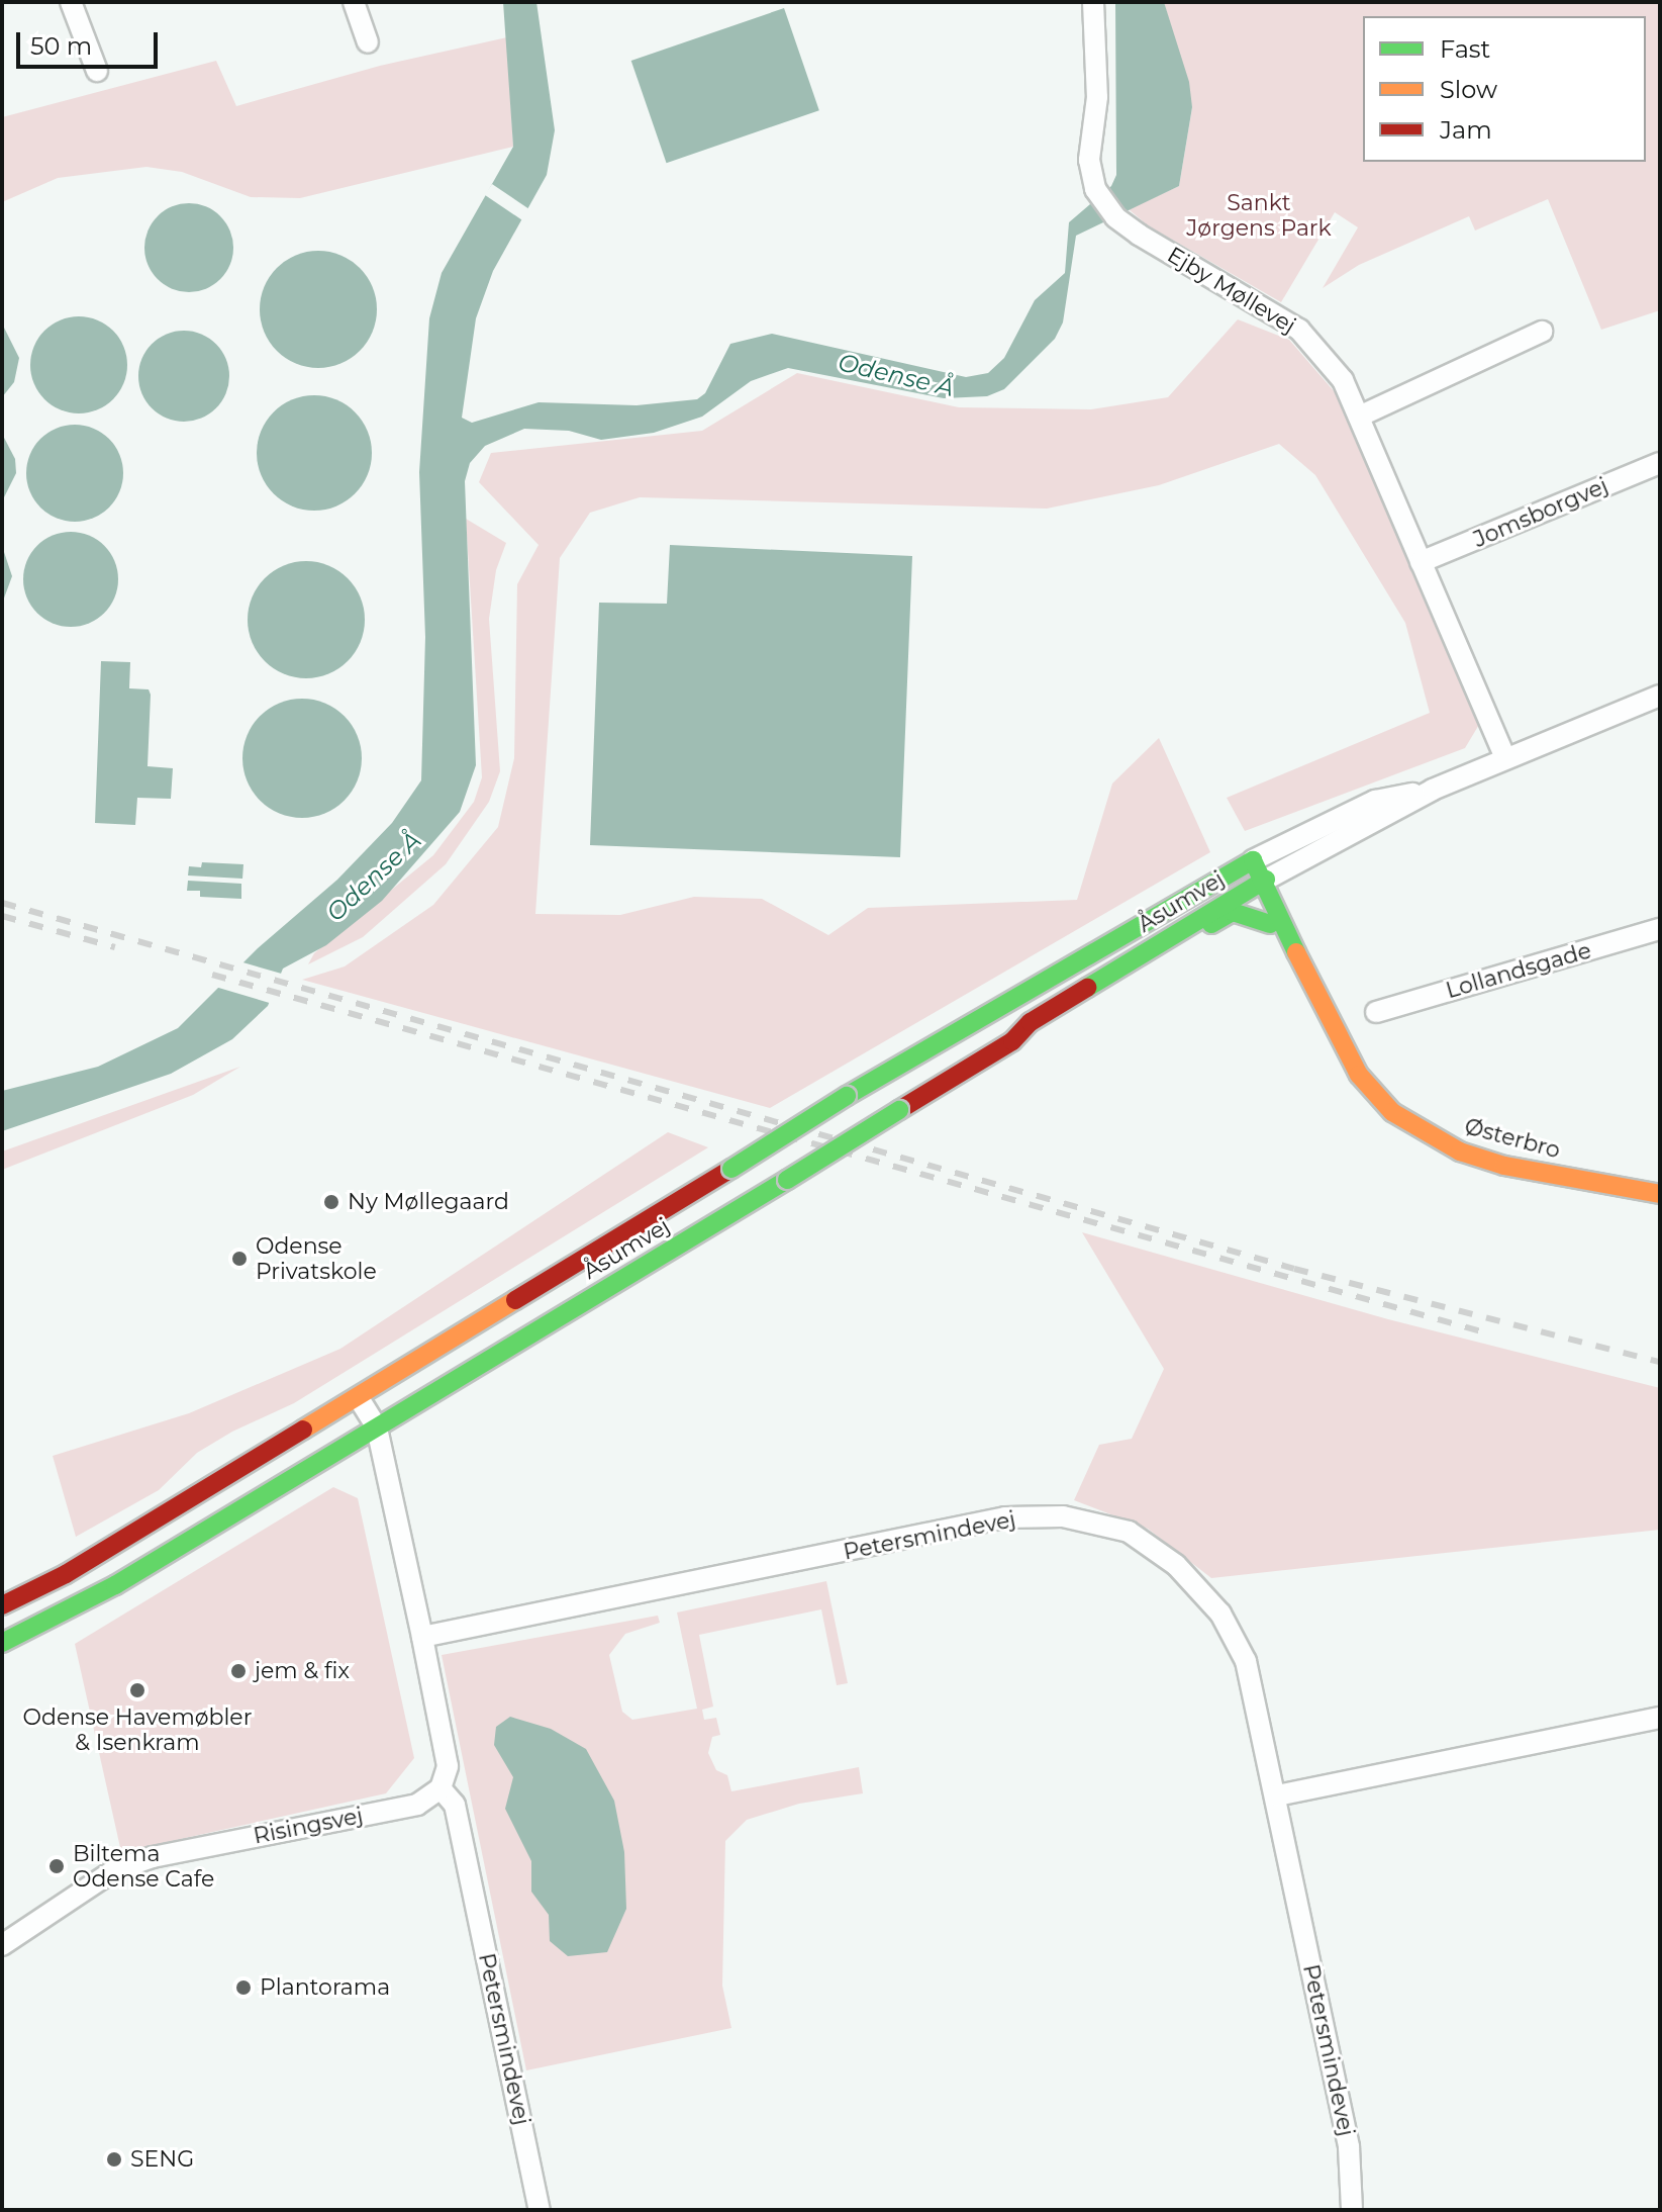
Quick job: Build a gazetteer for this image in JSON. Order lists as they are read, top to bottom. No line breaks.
{"streets":{"street":["Ejby Møllevej","Jomsborgvej","Åsumvej","Lollandsgade","Østerbro","Petersmindevej","Risingsvej"]},"crossings":[["Ejby Møllevej","Jomsborgvej"],["Åsumvej","Østerbro"],["Petersmindevej","Risingsvej"]],"water":["Odense Å"],"parks":["Sankt Jørgens Park"],"places":["Ny Møllegaard","Odense Privatskole","jem & fix","Odense Havemøbler & Isenkram","Biltema Odense Cafe","Plantorama","SENG"],"legend":["Fast","Slow","Jam"],"scale_bar":"50 m"}
